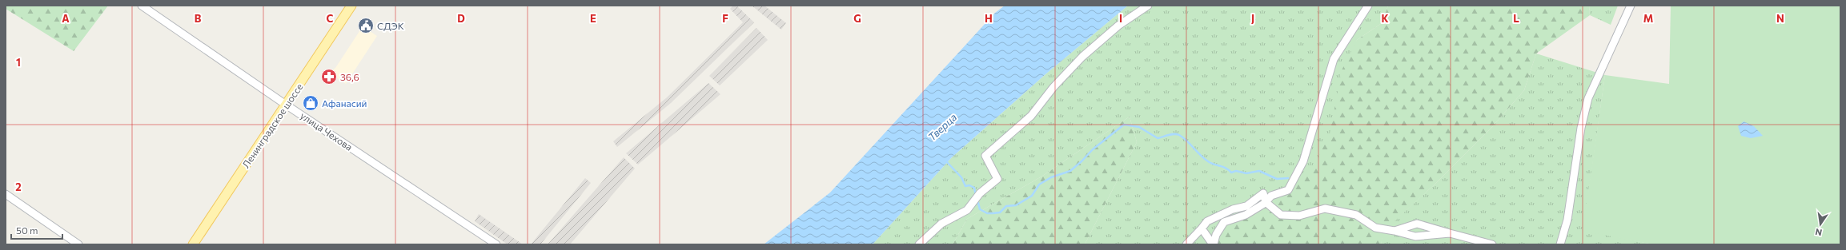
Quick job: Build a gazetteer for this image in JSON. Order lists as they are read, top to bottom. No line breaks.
{"streets":{"main road":["Ленинградское шоссе"],"street":["улица Чехова"]},"crossings":[["Ленинградское шоссе","улица Чехова"]],"water":["Тверца"],"places":{"public building":["СДЭК"],"pharmacy":["36,6"],"shop":["Афанасий"]},"scale_bar":"50 m","north":"bottom","grid":{"columns":["A","B","C","D","E","F","G","H","I","J","K","L","M","N"],"rows":["1","2"]}}
